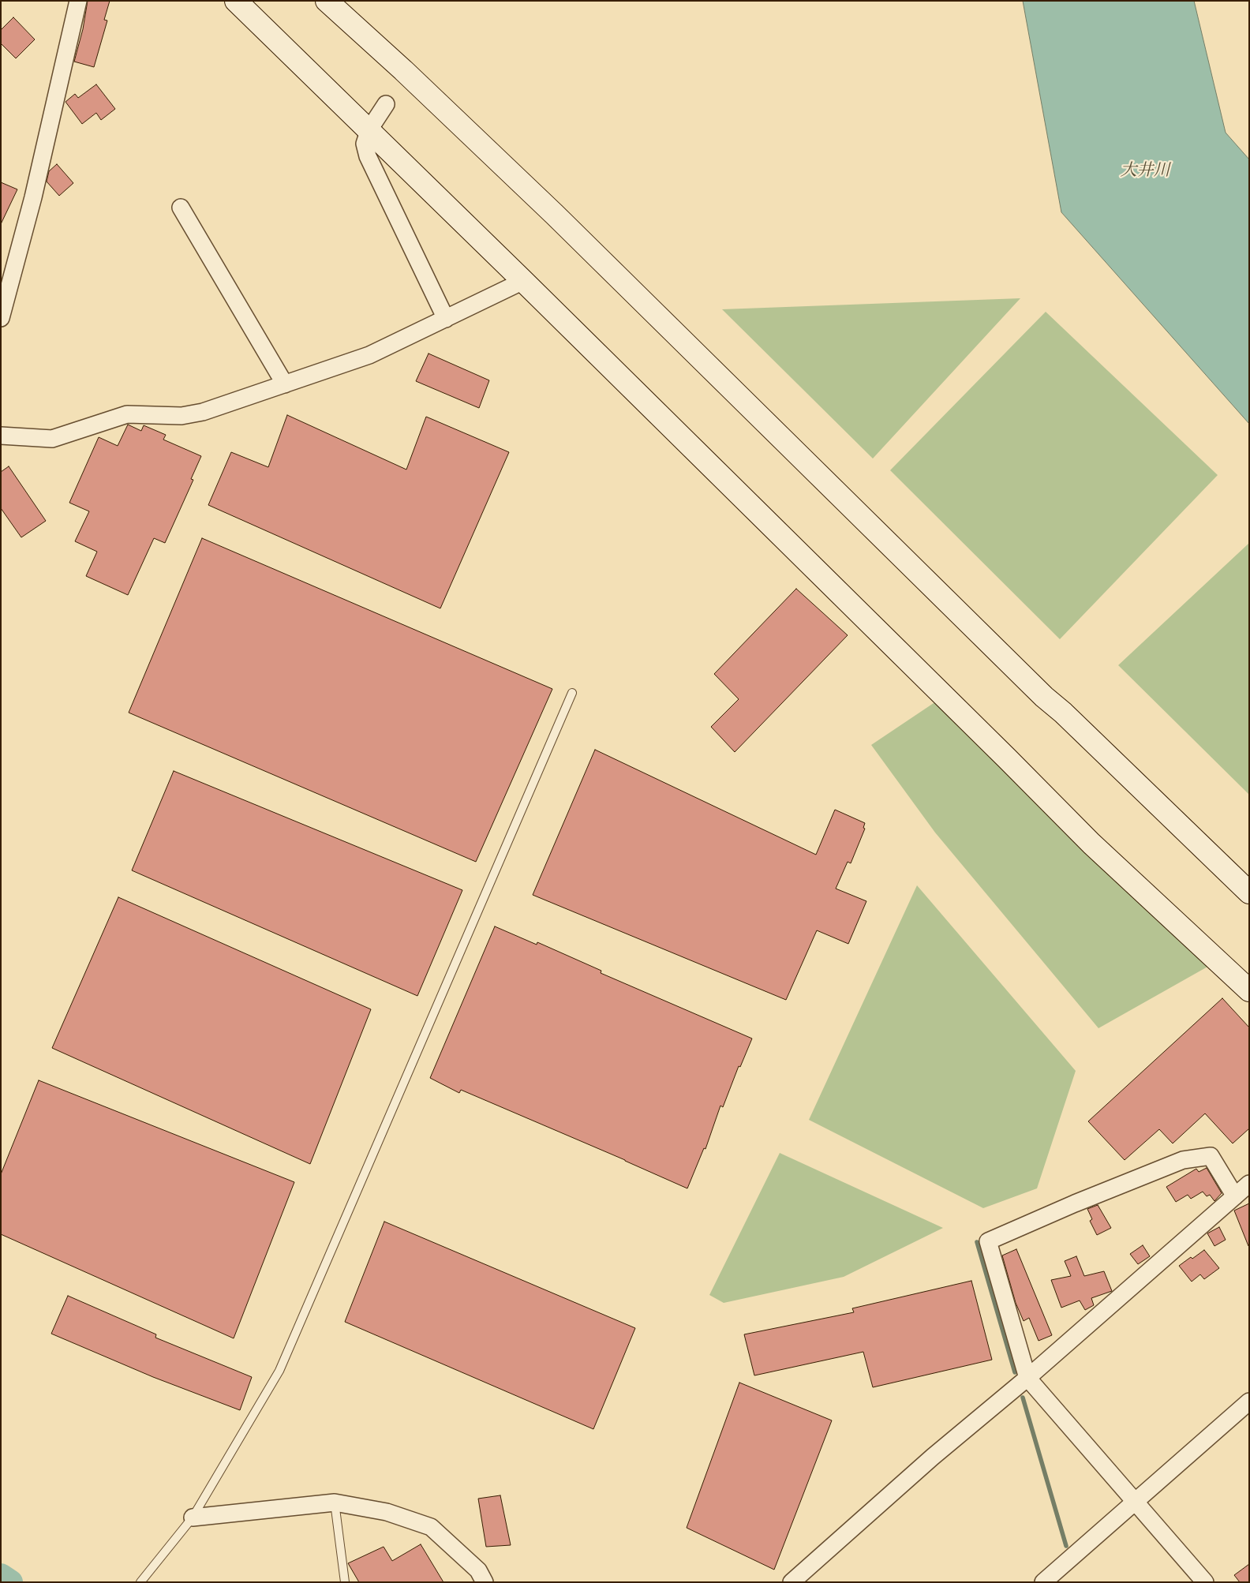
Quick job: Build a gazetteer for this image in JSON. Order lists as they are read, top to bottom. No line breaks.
{"water":["大井川"]}
